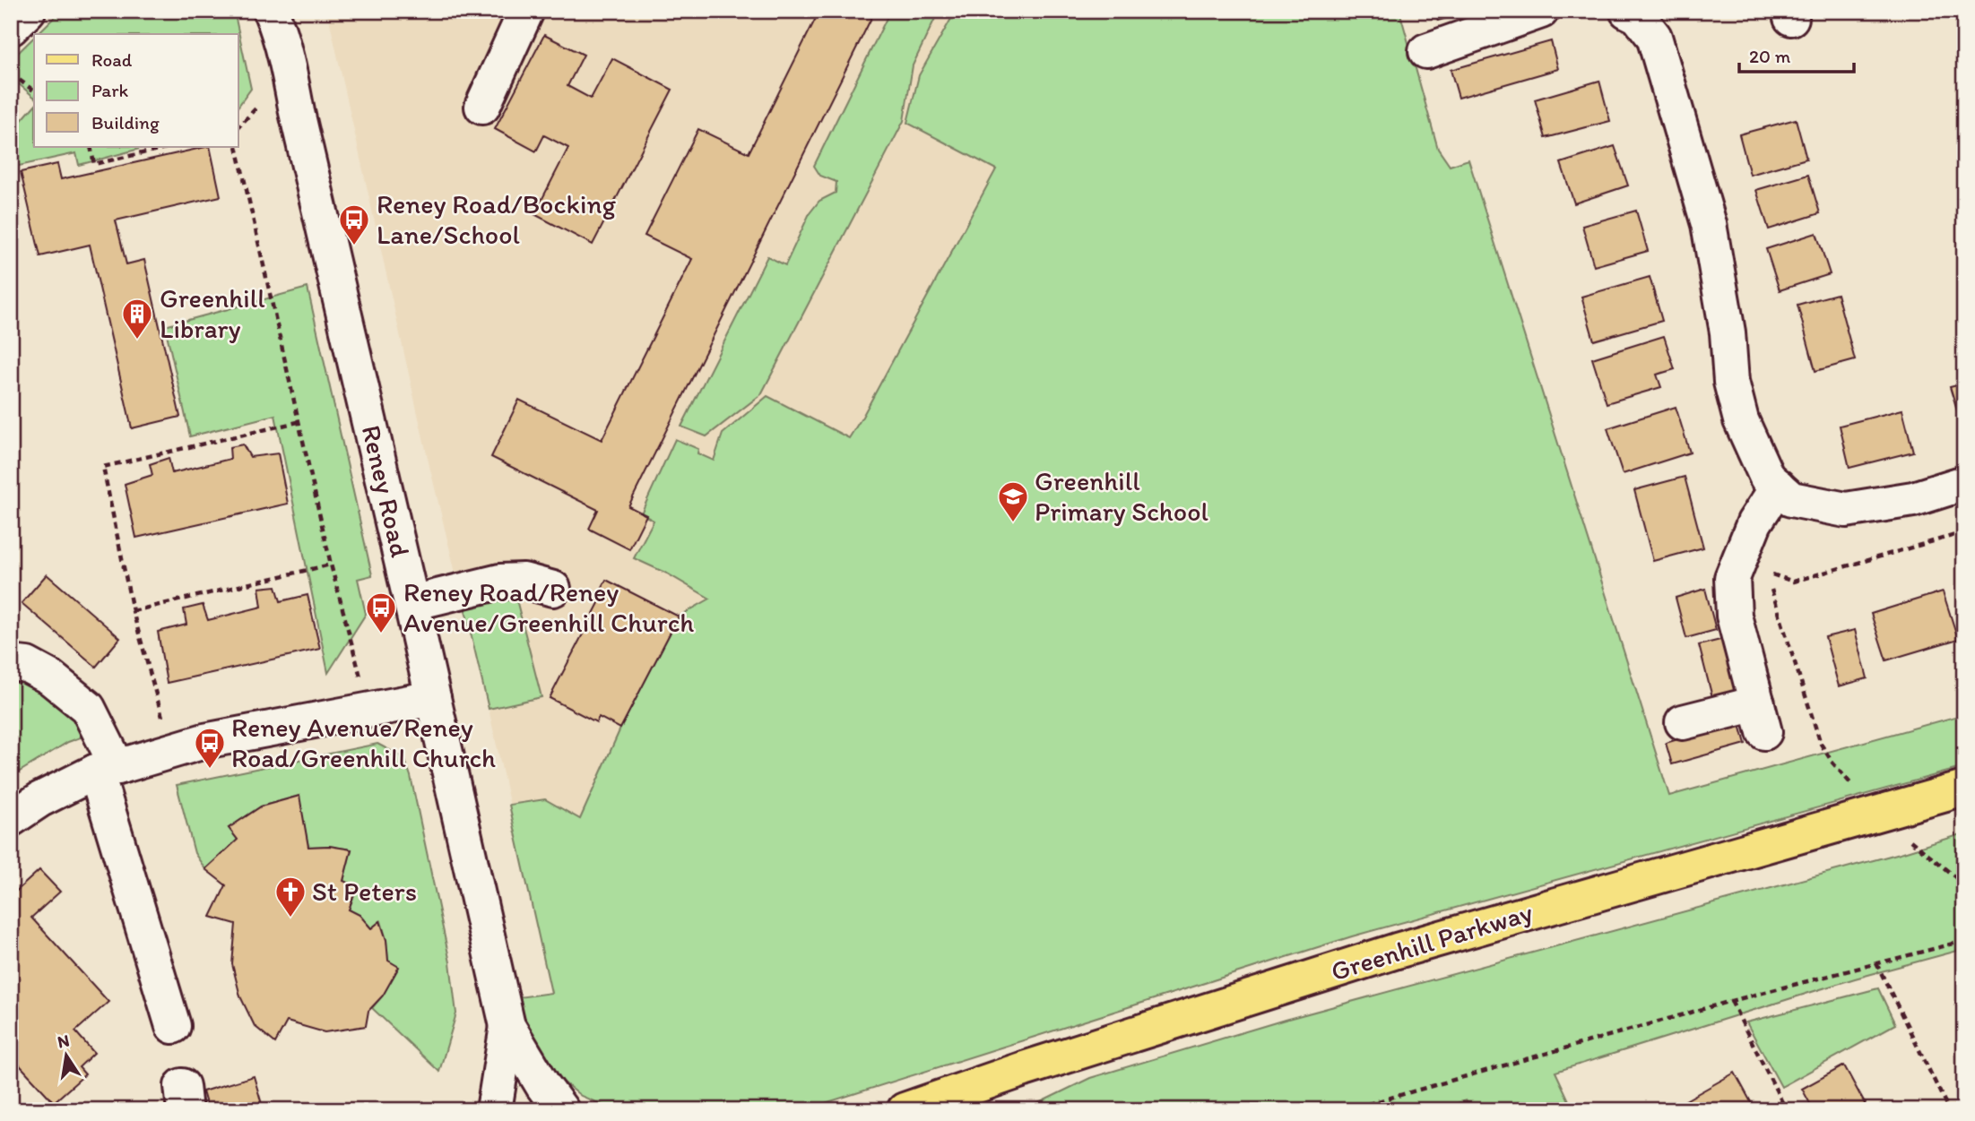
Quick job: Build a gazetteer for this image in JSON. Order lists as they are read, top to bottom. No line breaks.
{"streets":{"main road":["Greenhill Parkway"],"street":["Reney Road"]},"places":{"bus stop":["Reney Road/Bocking Lane/School","Reney Road/Reney Avenue/Greenhill Church","Reney Avenue/Reney Road/Greenhill Church"],"building":["Greenhill Library"],"school or university":["Greenhill Primary School"],"church":["St Peters"]},"legend":["Road","Park","Building"],"scale_bar":"20 m","north":"top"}
